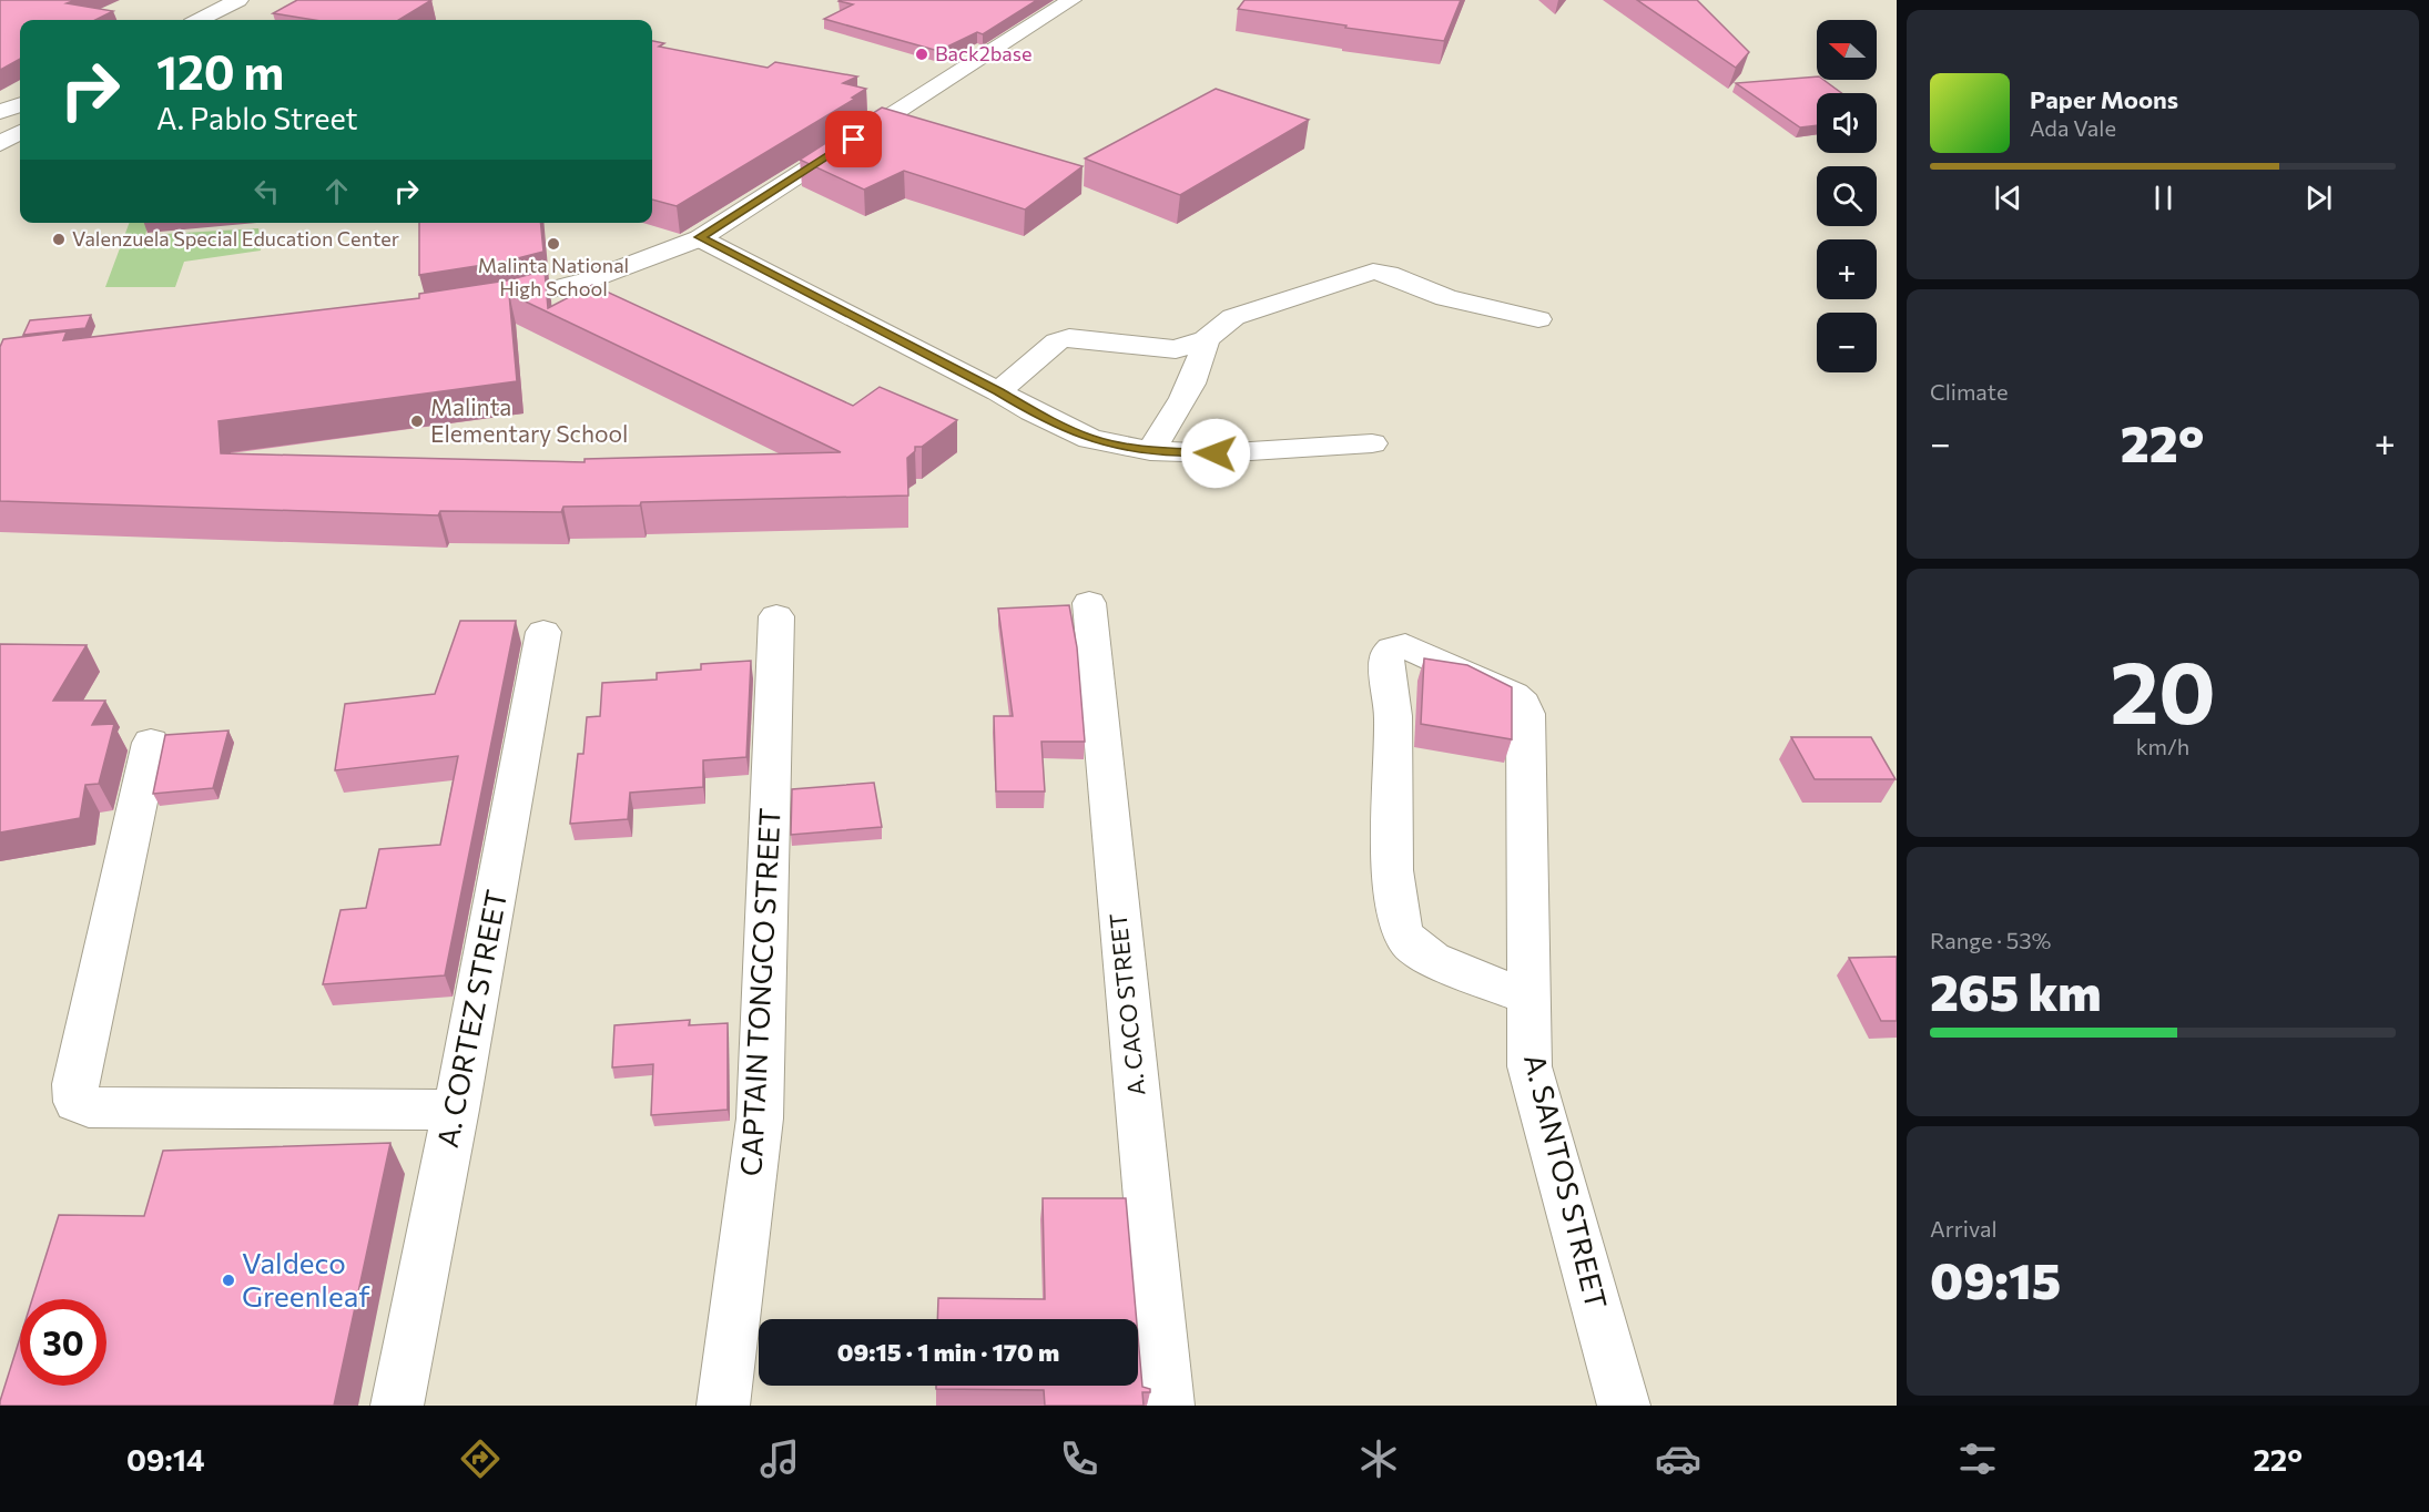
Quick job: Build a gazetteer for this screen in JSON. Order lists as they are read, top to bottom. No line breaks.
{"streets":{"main road":["CAPTAIN TONGCO STREET","A. CACO STREET","A. CORTEZ STREET","A. SANTOS STREET"]},"places":["Back2base","Valenzuela Special Education Center","Malinta National High School","Malinta Elementary School","Valdeco Greenleaf"],"north":"left","page":{"map_buttons":["+","−"],"turn":["120 m","A. Pablo Street"],"song":["Paper Moons","Ada Vale"],"tile":["Climate",["20","km/h"],["Range · 53%","265 km"],["Arrival","09:15"]],"heat":["−","22°","+"],"limit":"30","trip":"09:15 · 1 min · 170 m","tabs":["09:14","22°"]}}
